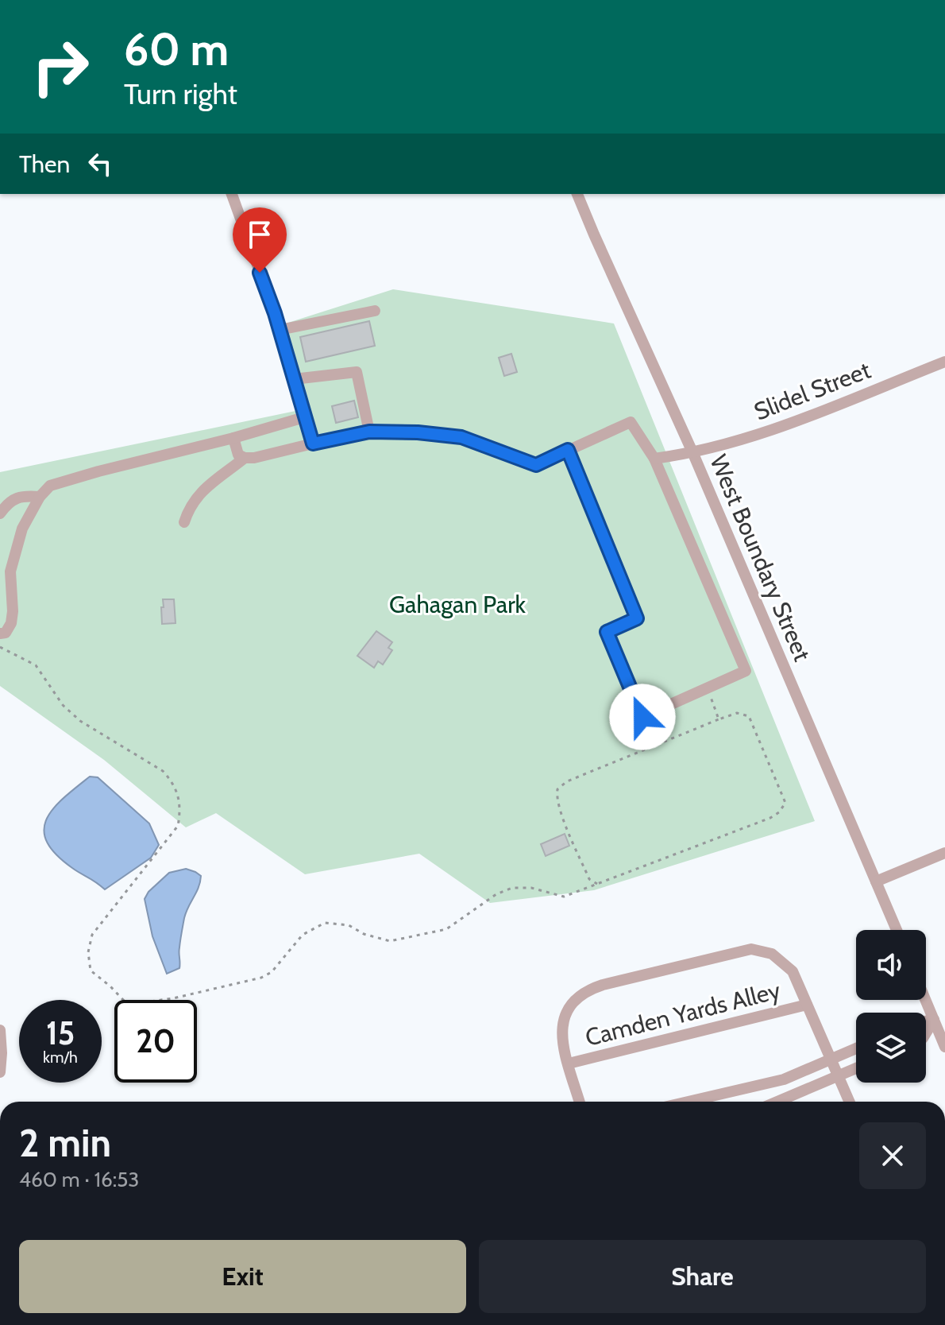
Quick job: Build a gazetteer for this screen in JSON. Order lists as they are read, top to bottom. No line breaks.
{"streets":{"street":["Slidel Street","West Boundary Street","Camden Yards Alley"]},"crossings":[["Slidel Street","West Boundary Street"]],"parks":["Gahagan Park"],"page":{"turn":["60 m","Turn right"],"then":"Then","speed":"15 km/h","limit":"20","heading":["2 min","460 m · 16:53"],"buttons":["Exit","Share"]}}
